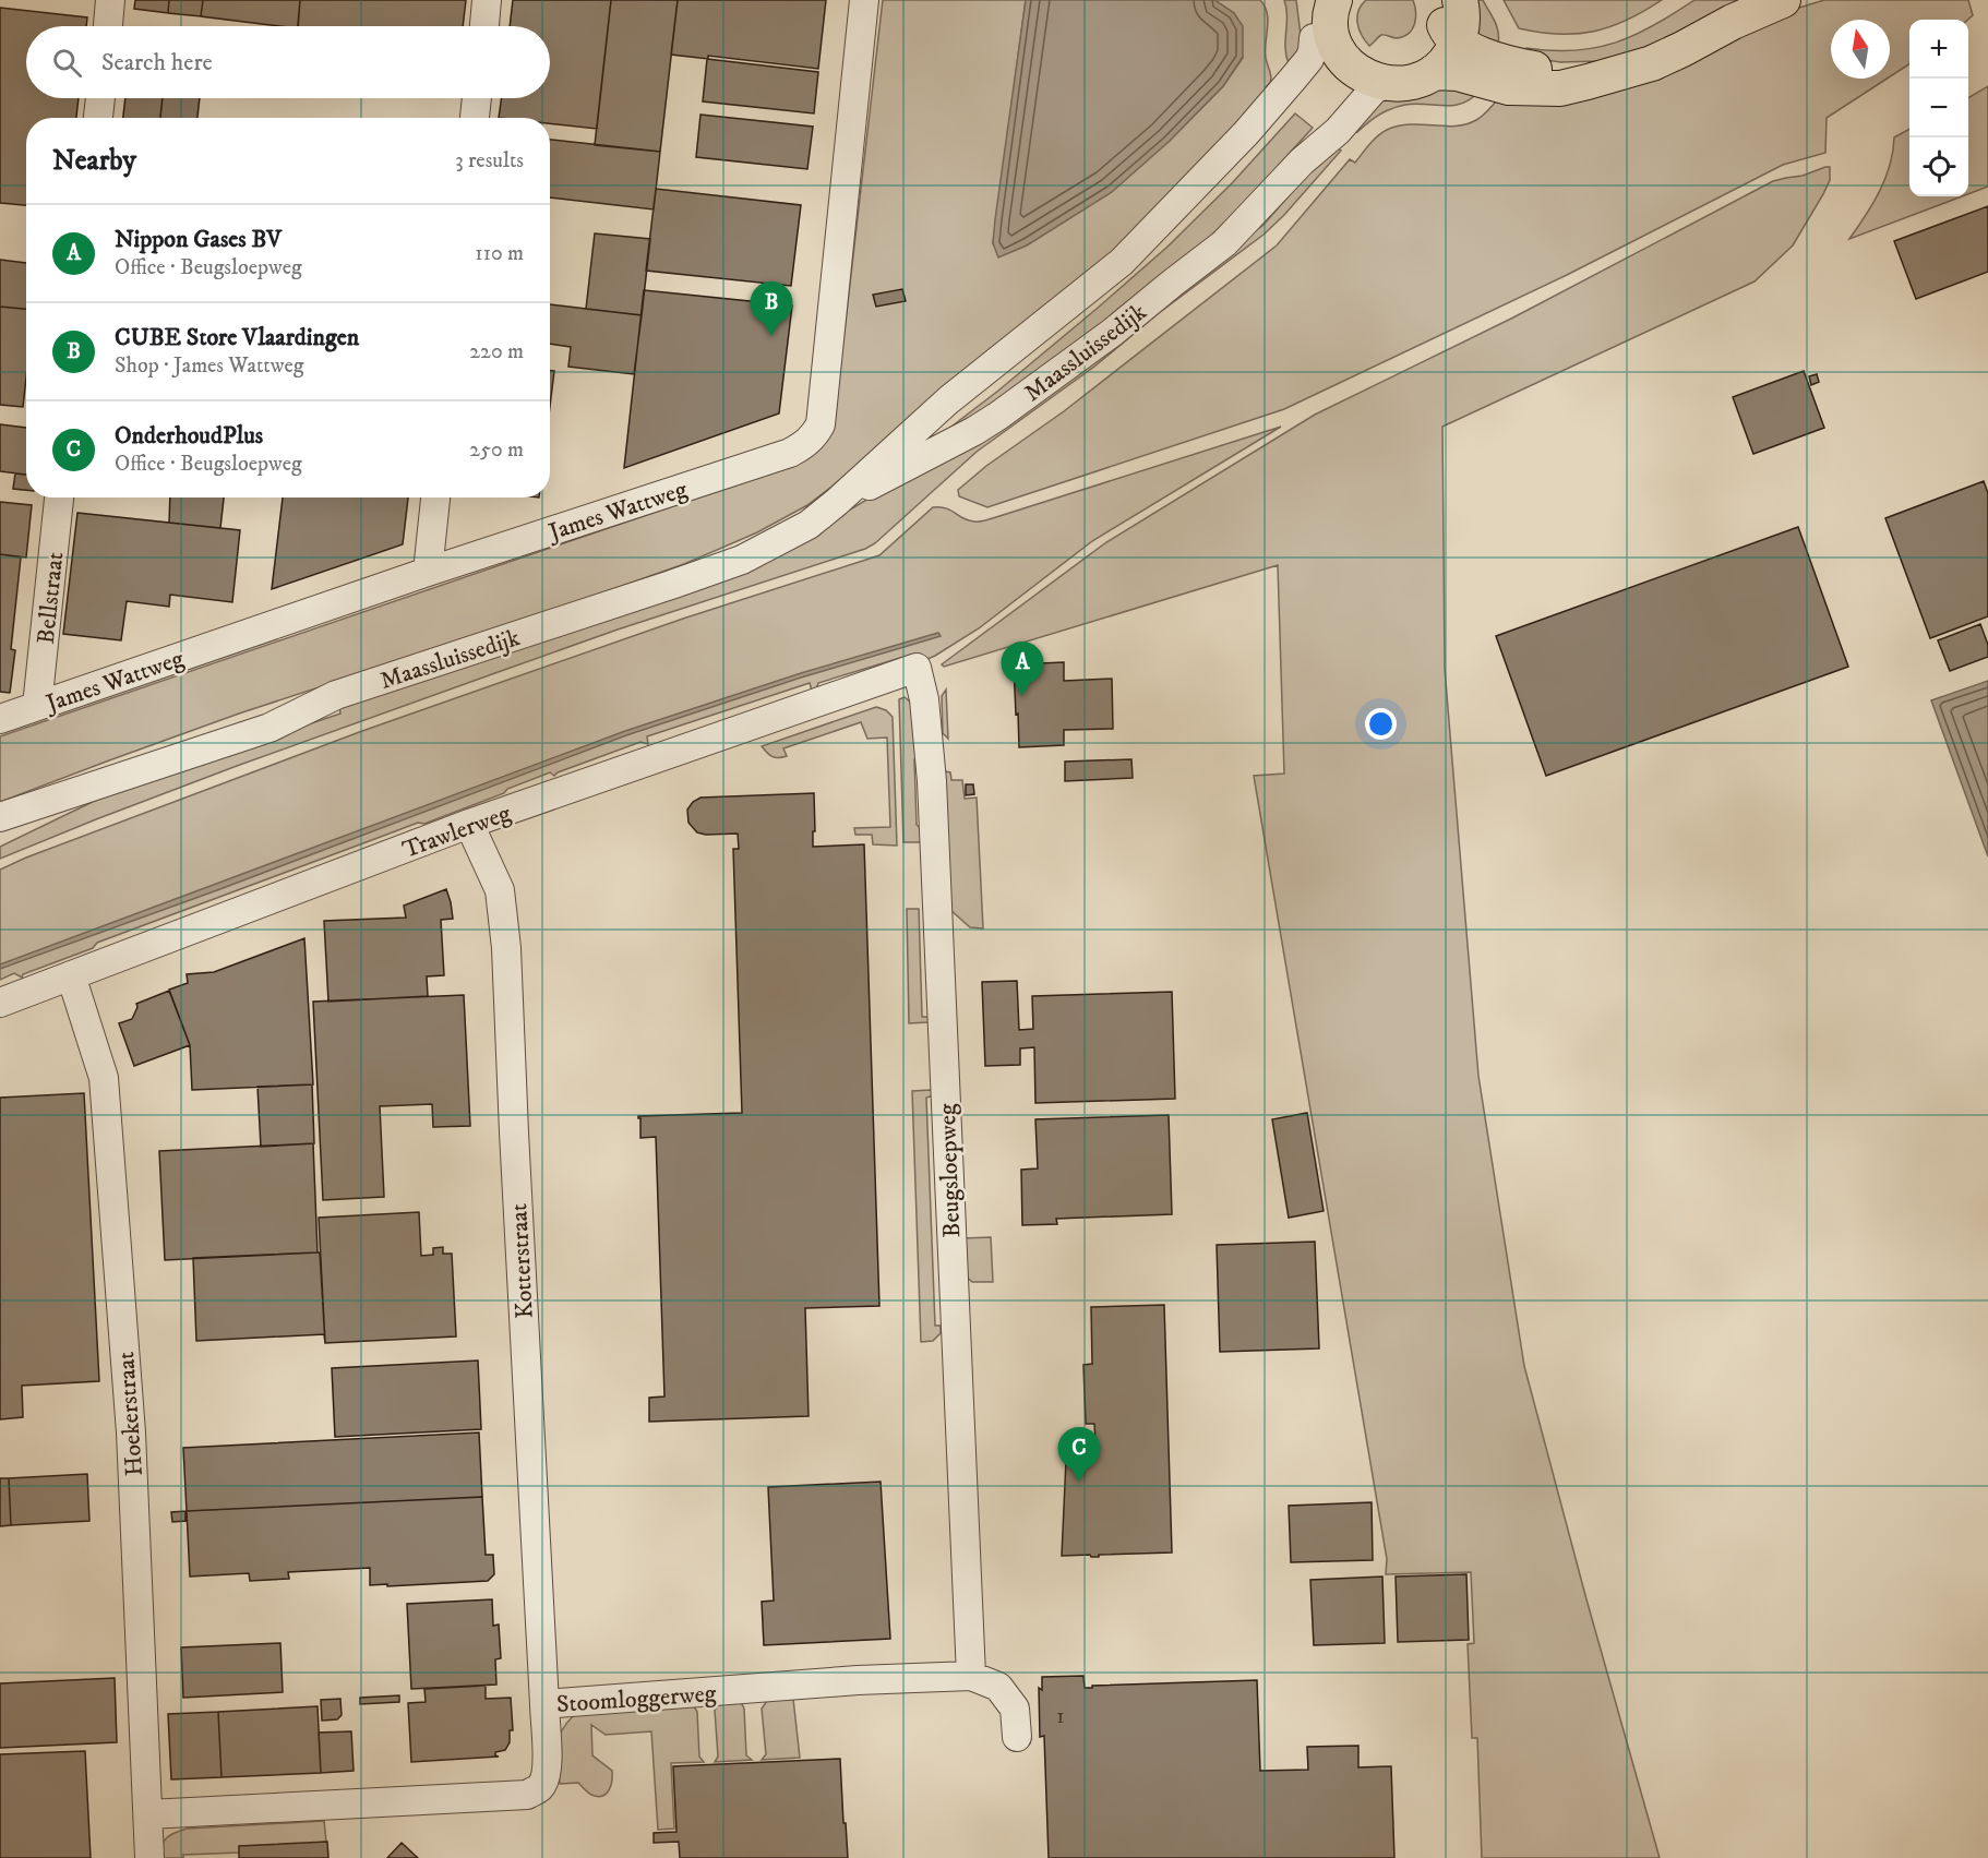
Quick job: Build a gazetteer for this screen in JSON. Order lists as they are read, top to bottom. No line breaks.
{"streets":{"street":["Maassluissedijk","James Wattweg","Bellstraat","Trawlerweg","Beugsloepweg","Kotterstraat","Hoekerstraat","Stoomloggerweg"]},"crossings":[["James Wattweg","Bellstraat"],["Trawlerweg","Beugsloepweg"],["Trawlerweg","Kotterstraat"],["Trawlerweg","Hoekerstraat"],["Beugsloepweg","Stoomloggerweg"],["Kotterstraat","Stoomloggerweg"],["Hoekerstraat","Stoomloggerweg"]],"house_numbers":["1"],"north":"top","page":{"map_buttons":["+","−"],"search":"Search here","heading":["Nearby","3 results"],"list":[{"mark":"A","name":"Nippon Gases BV","note":"Office · Beugsloepweg","value":"110 m"},{"mark":"B","name":"CUBE Store Vlaardingen","note":"Shop · James Wattweg","value":"220 m"},{"mark":"C","name":"OnderhoudPlus","note":"Office · Beugsloepweg","value":"250 m"}],"pins":["B","A","C"]}}
